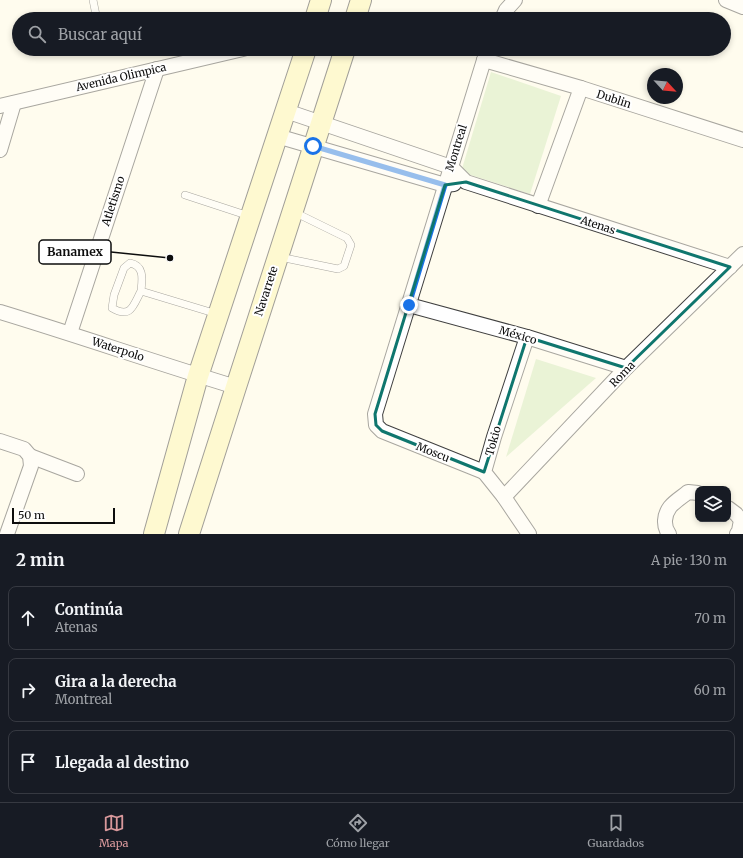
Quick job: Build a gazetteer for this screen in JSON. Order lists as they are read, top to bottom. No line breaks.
{"streets":{"main road":["Navarrete"],"street":["Avenida Olimpica","Dublin","Montreal","Atletismo","Atenas","México","Waterpolo","Roma","Tokio","Moscu"]},"crossings":[["Avenida Olimpica","Atletismo"],["Montreal","Atenas"],["Montreal","México"],["Montreal","Moscu"],["Atletismo","Waterpolo"],["Atenas","Navarrete"],["Atenas","Roma"],["Navarrete","Waterpolo"],["México","Roma"],["México","Tokio"],["Tokio","Moscu"]],"places":["Banamex"],"scale_bar":"50 m","north":"bottom right","page":{"search":"Buscar aquí","scale":"50 m","heading":["2 min","A pie · 130 m"],"list":[["Continúa","Atenas","70 m"],["Gira a la derecha","Montreal","60 m"],"Llegada al destino"],"nav":["Mapa","Cómo llegar","Guardados"]}}
